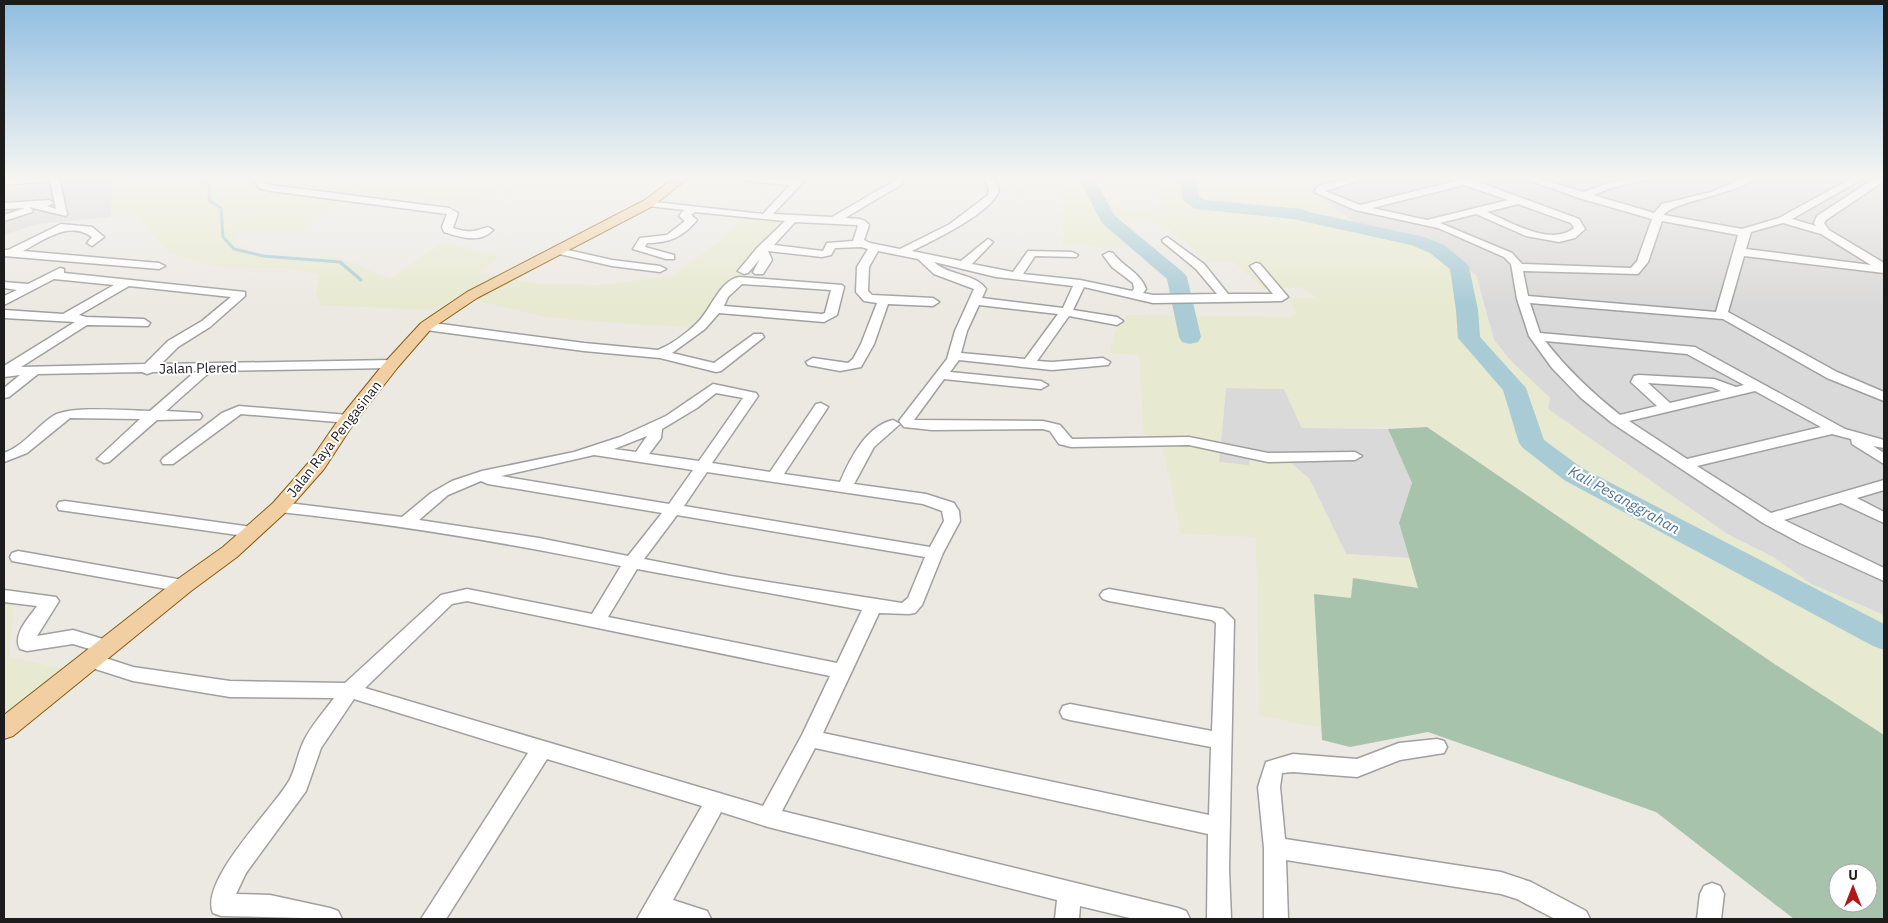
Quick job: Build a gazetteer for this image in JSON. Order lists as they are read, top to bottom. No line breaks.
{"streets":{"main road":["Jalan Raya Pengasinan"],"street":["Jalan Plered"]},"crossings":[["Jalan Plered","Jalan Raya Pengasinan"]],"water":["Kali Pesanggrahan"],"north":"top"}
